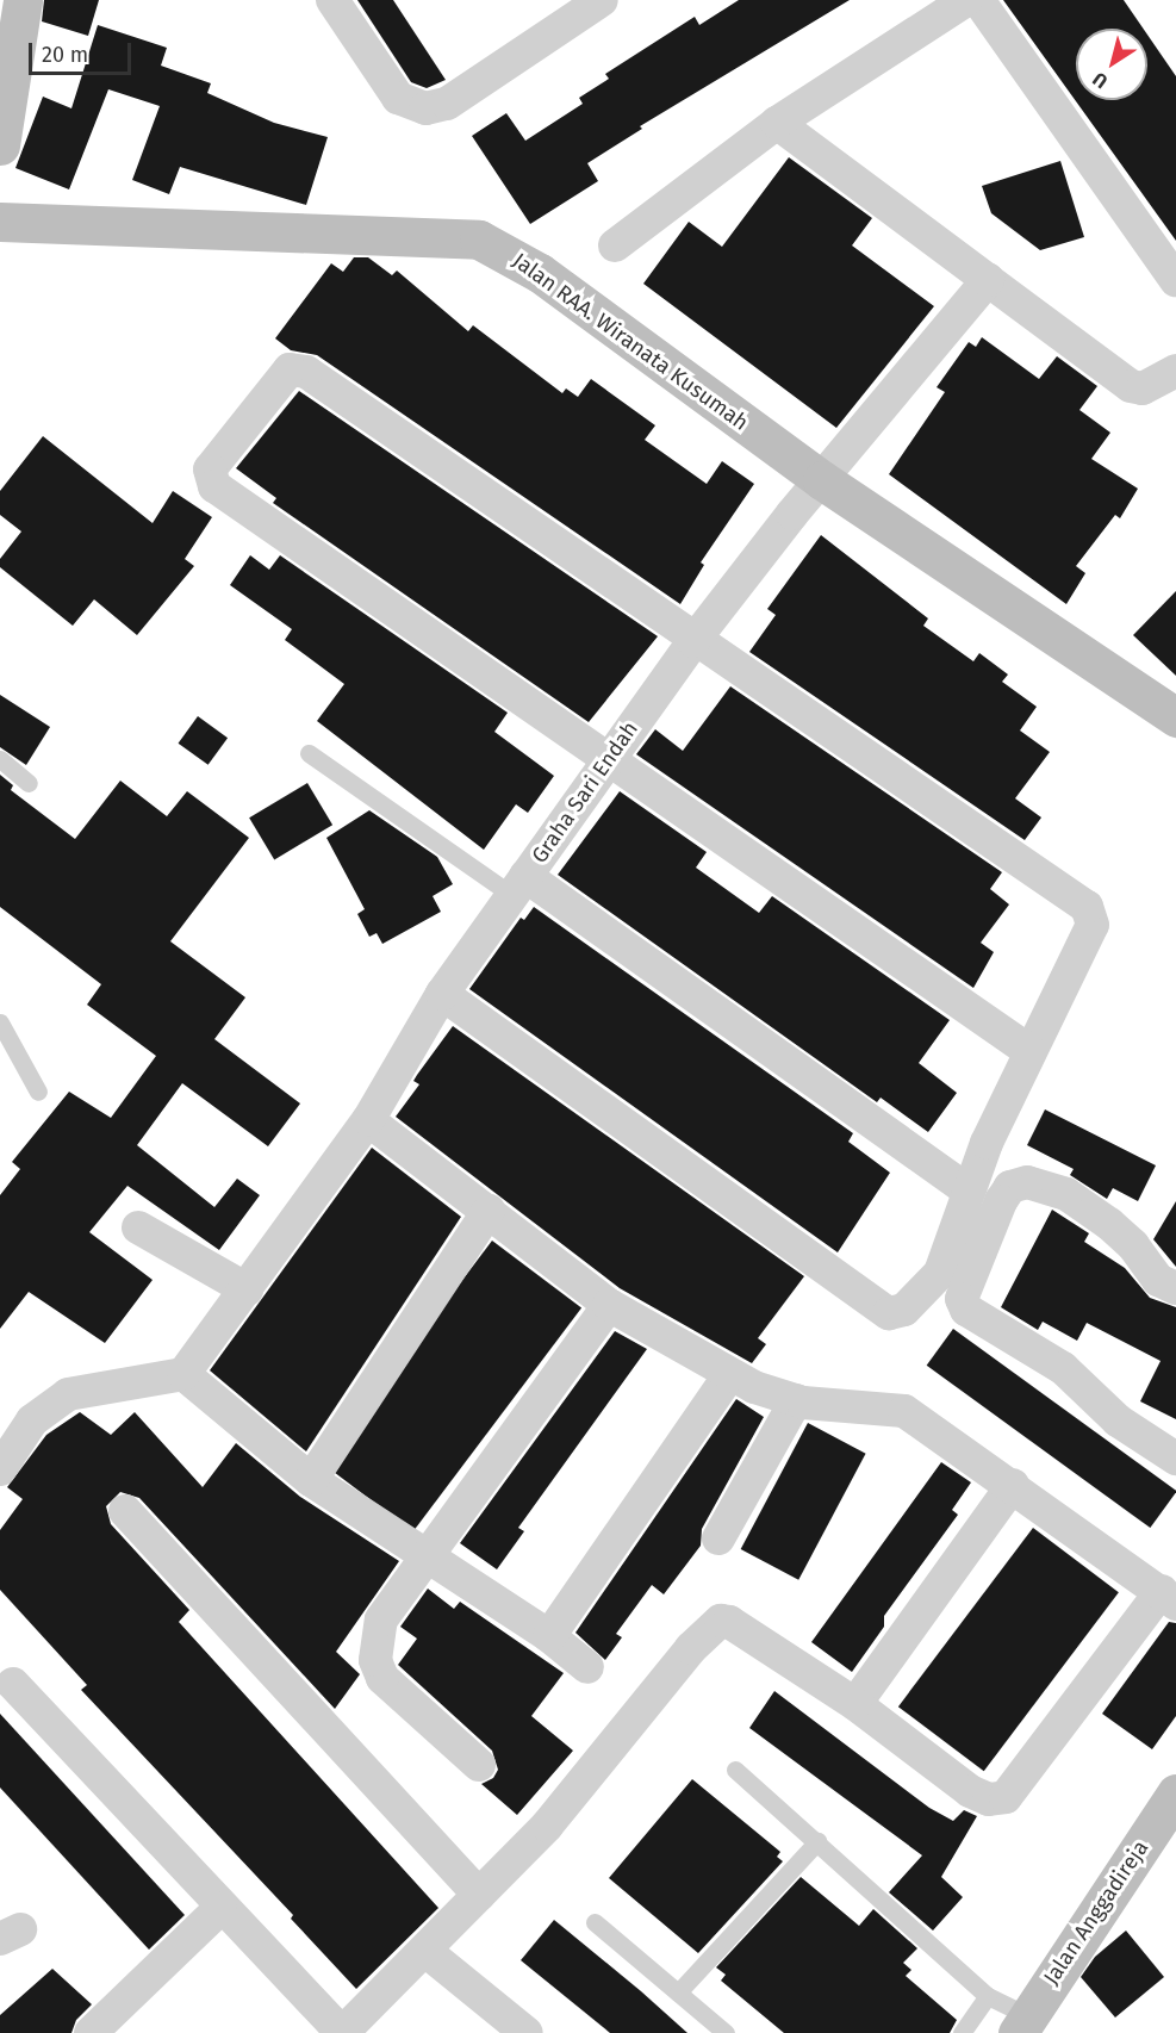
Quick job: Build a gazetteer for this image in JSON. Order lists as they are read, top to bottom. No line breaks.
{"streets":{"main road":["Jalan RAA. Wiranata Kusumah","Jalan Anggadireja"],"street":["Graha Sari Endah"]},"crossings":[["Jalan RAA. Wiranata Kusumah","Graha Sari Endah"]],"scale_bar":"20 m","north":"bottom left"}
